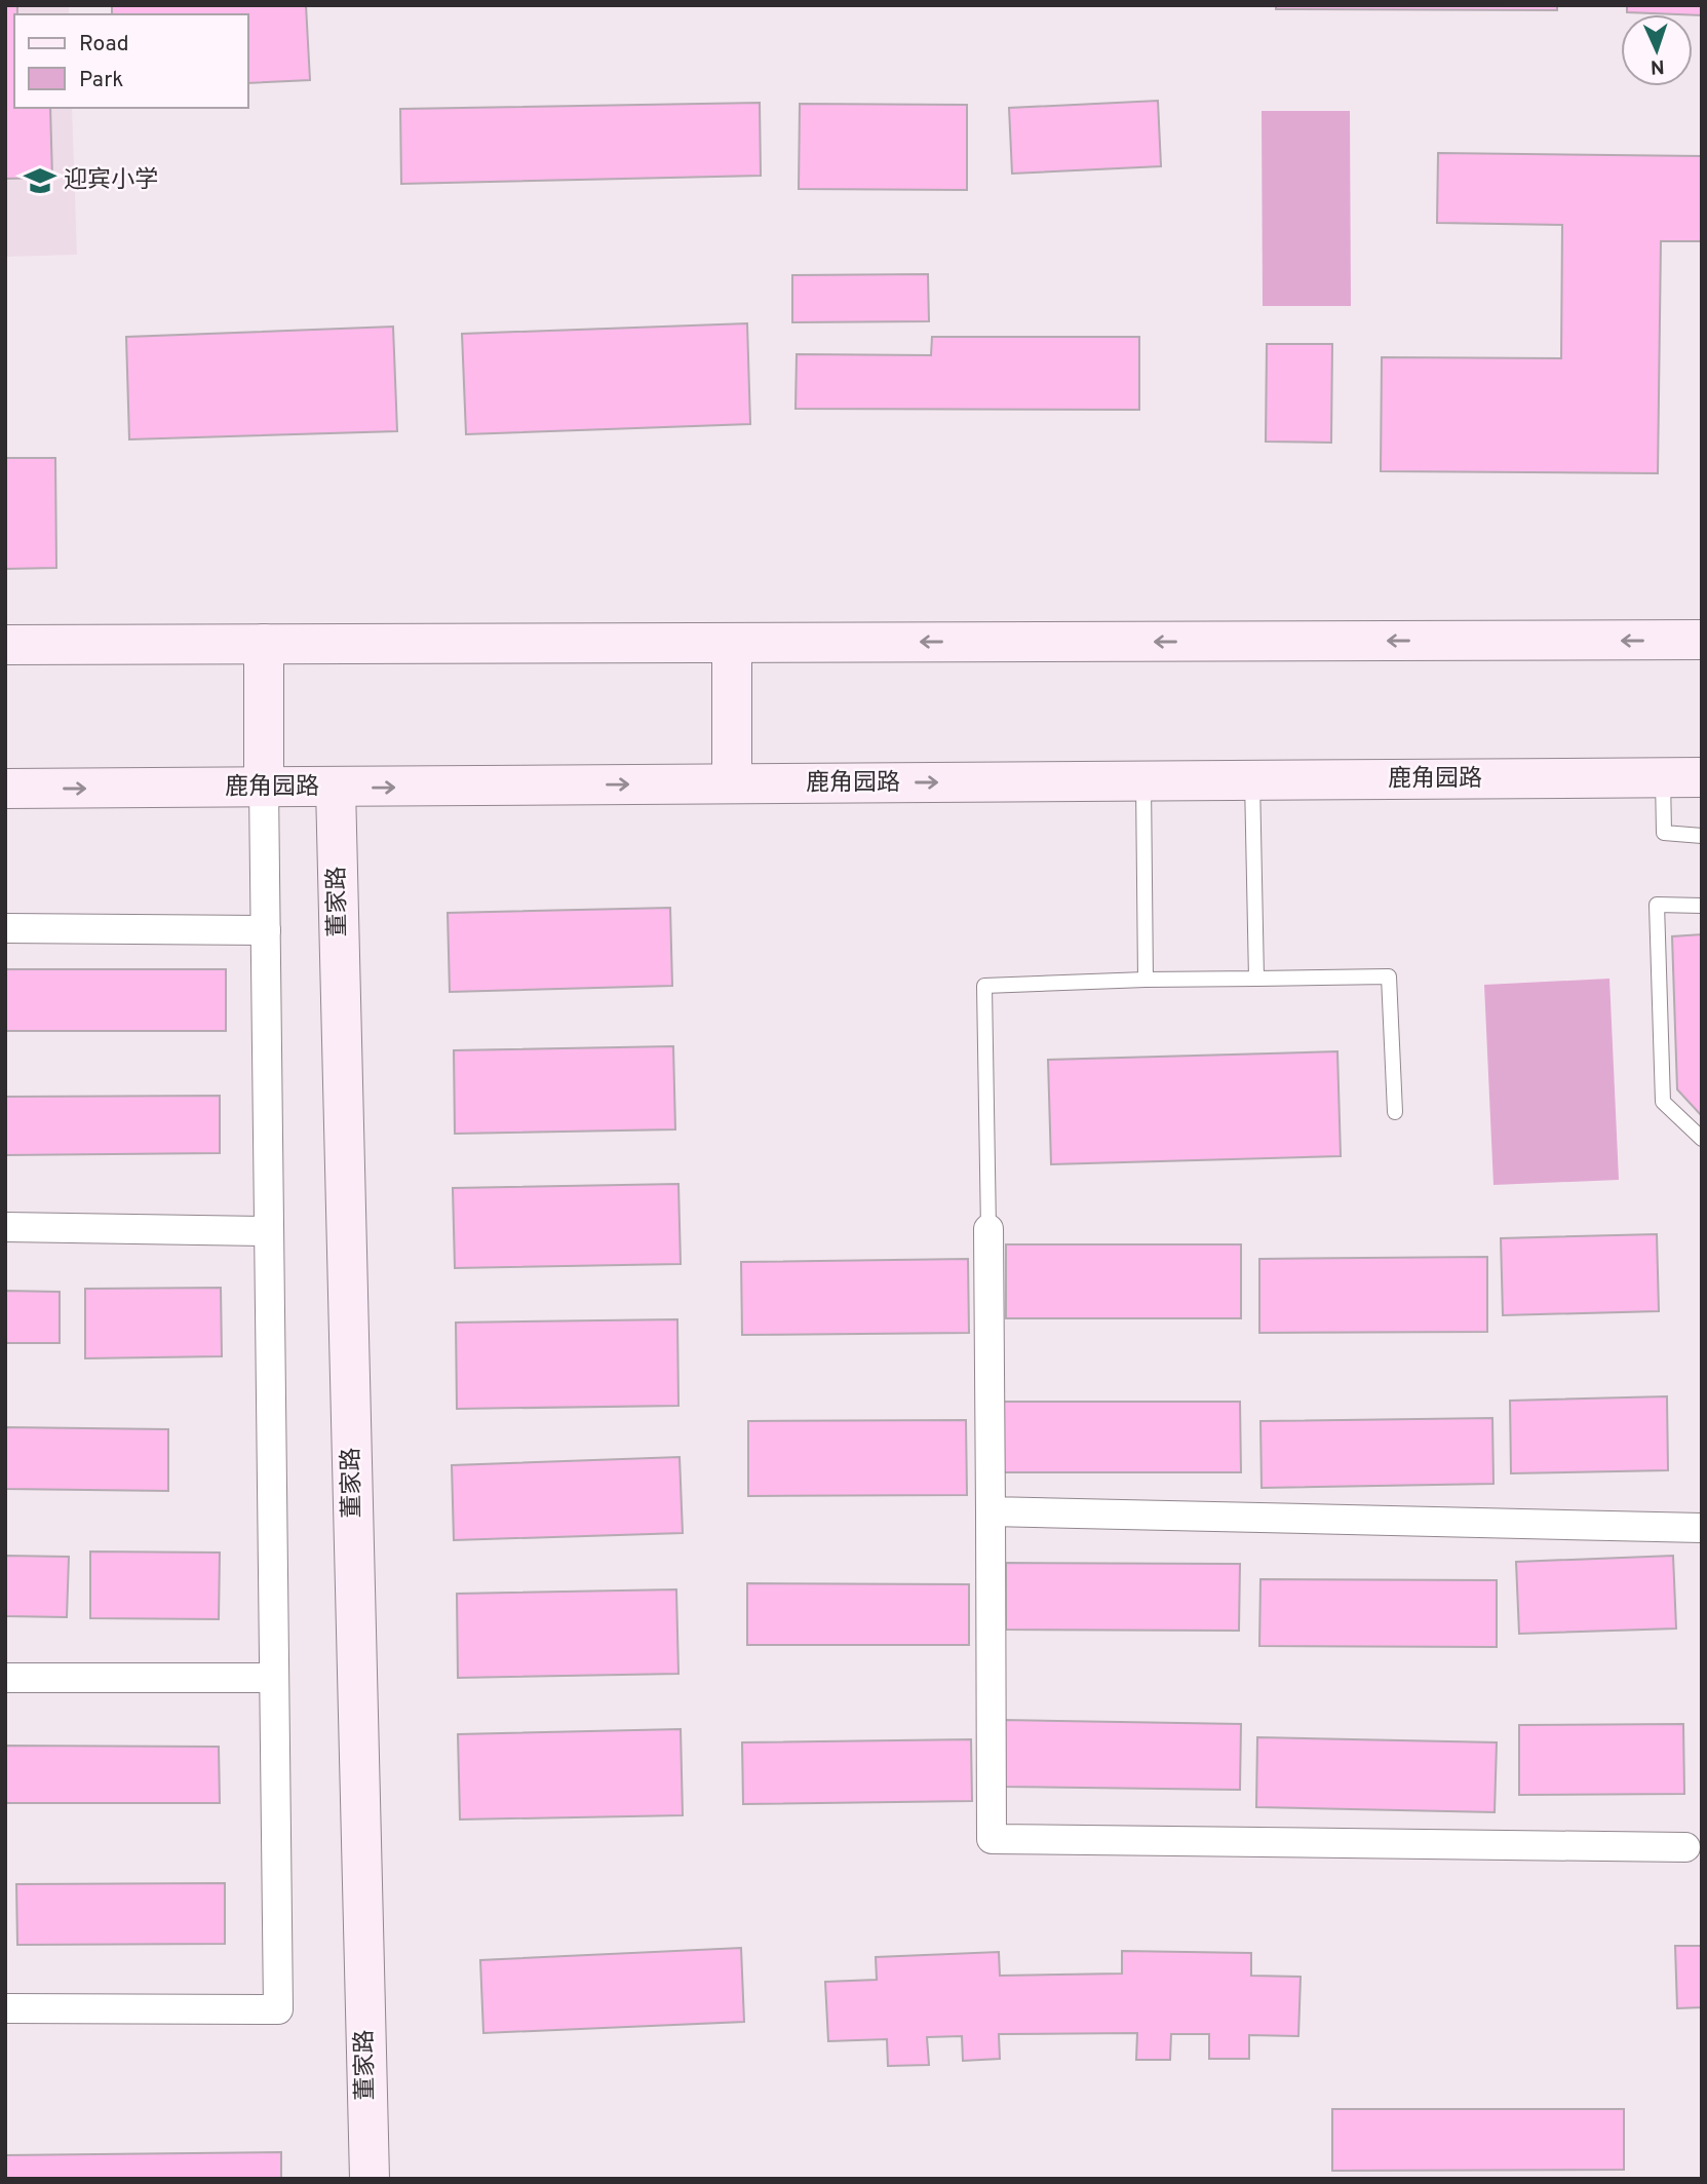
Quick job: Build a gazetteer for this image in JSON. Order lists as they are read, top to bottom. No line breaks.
{"streets":{"street":["鹿角园路","董家路"]},"crossings":[["鹿角园路","董家路"]],"places":{"school or university":["迎宾小学"]},"legend":["Road","Park"],"north":"bottom"}
